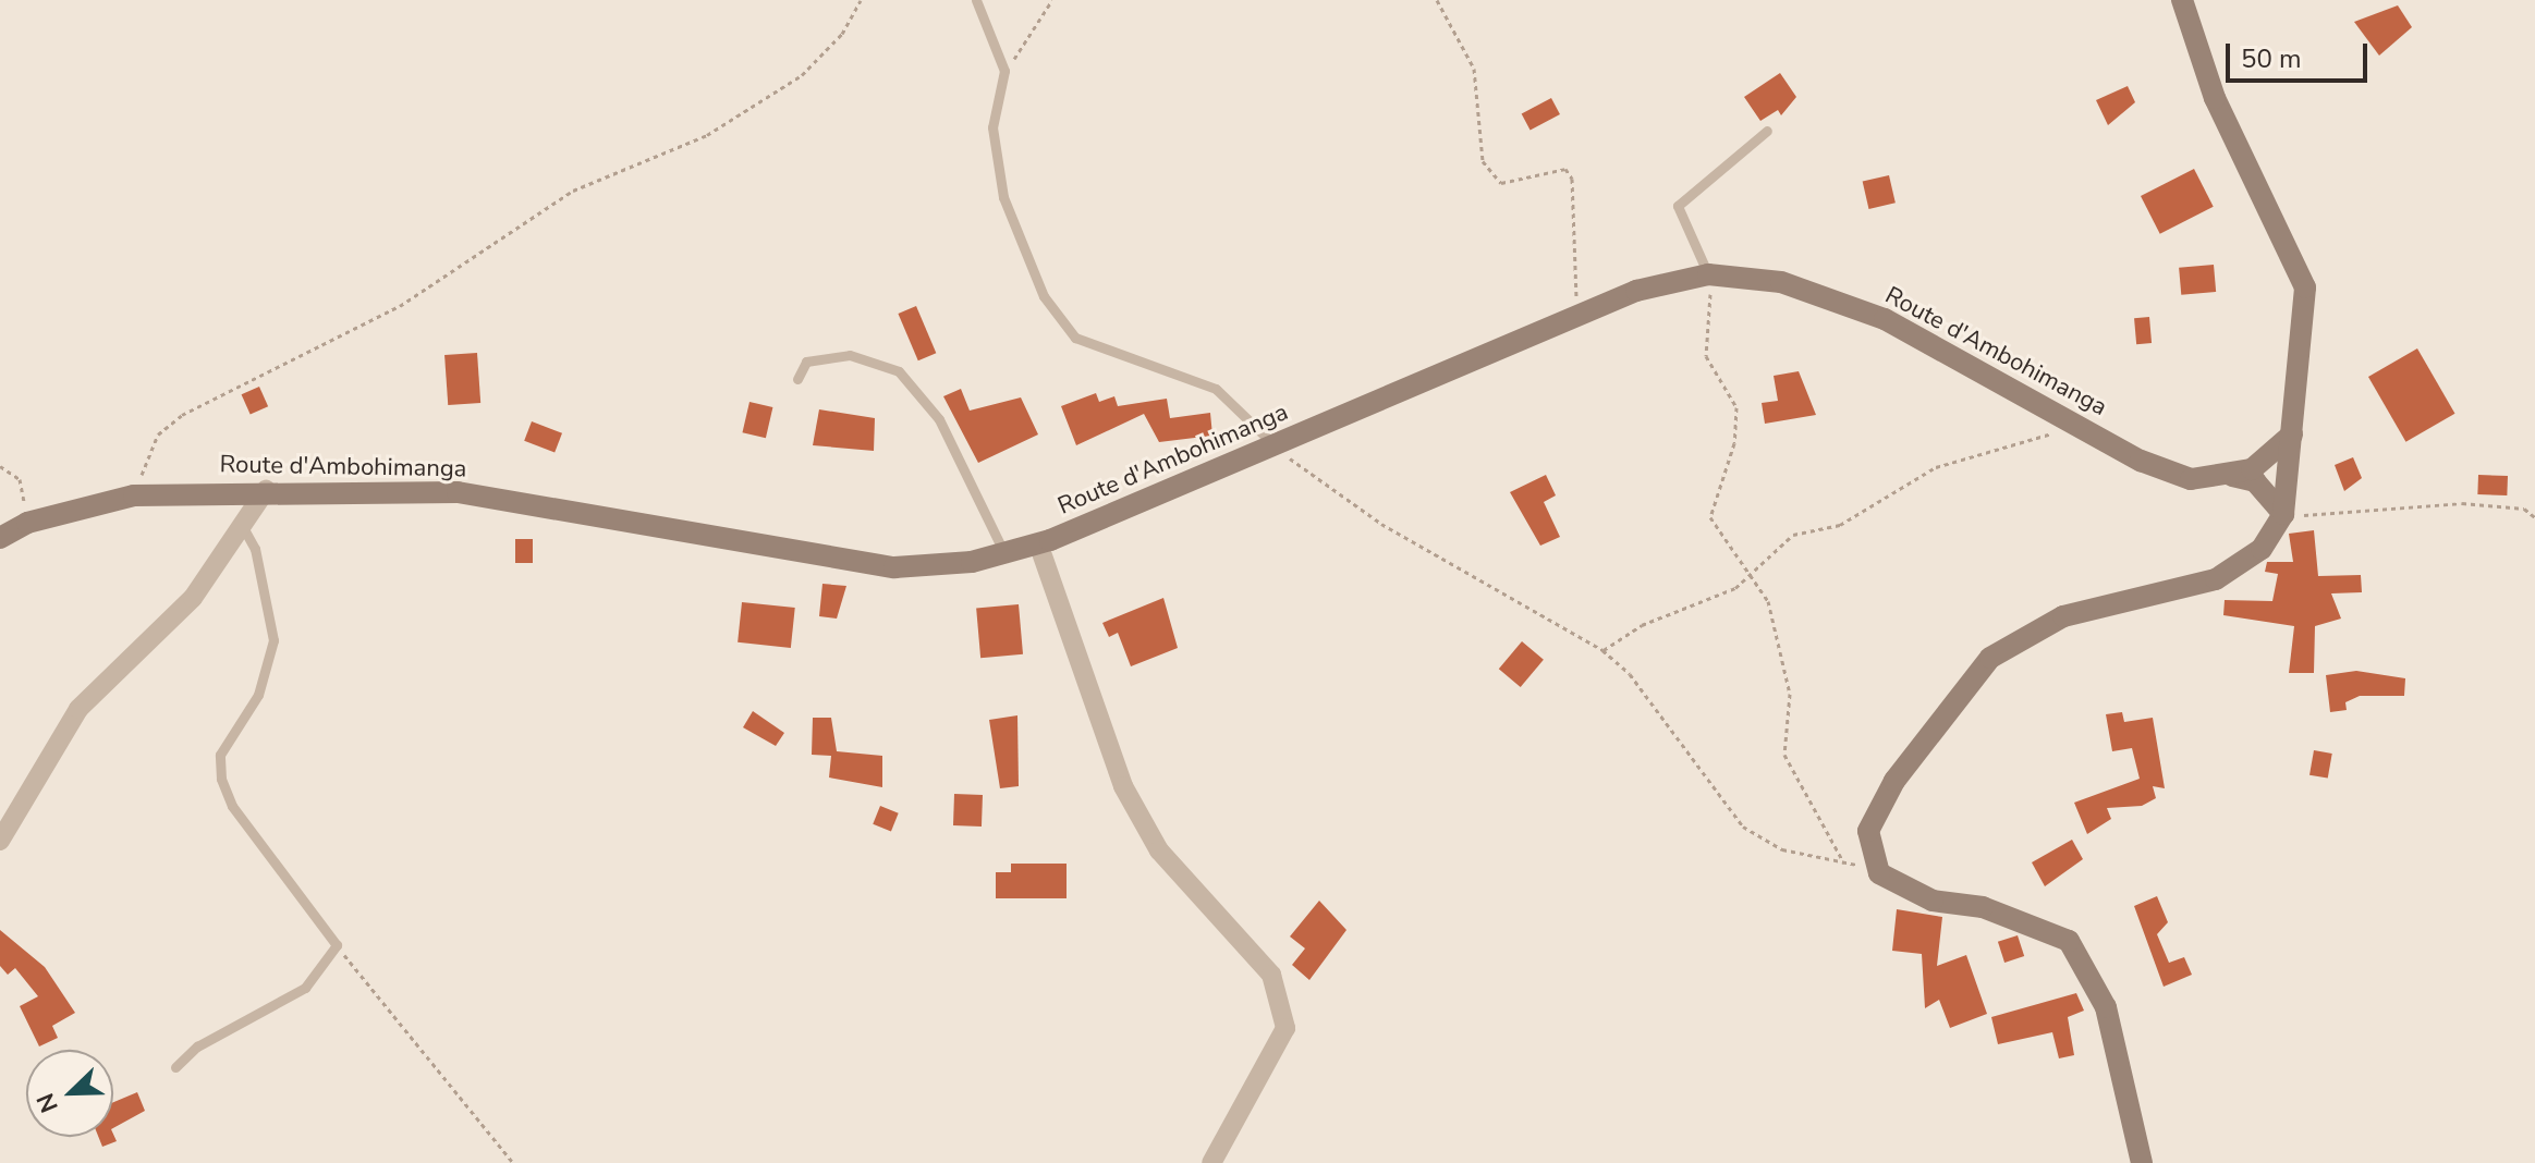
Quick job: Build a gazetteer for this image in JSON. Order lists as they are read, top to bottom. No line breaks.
{"streets":{"street":["Route d'Ambohimanga"]},"scale_bar":"50 m","north":"bottom left"}
